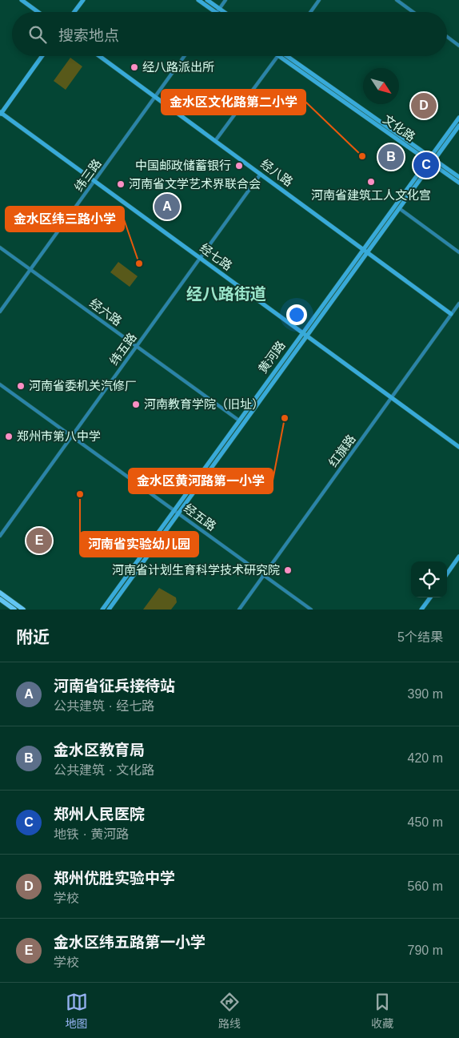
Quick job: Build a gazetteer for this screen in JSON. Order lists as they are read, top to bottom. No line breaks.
{"streets":{"main road":["文化路","经八路","经七路","黄河路"],"street":["纬三路","经六路","纬五路","红旗路","经五路"]},"crossings":[["文化路","黄河路"],["经八路","纬三路"],["经八路","纬五路"],["经八路","黄河路"],["经八路","红旗路"],["纬三路","经七路"],["纬三路","经六路"],["经七路","纬五路"],["经七路","黄河路"],["经七路","红旗路"],["经六路","纬五路"],["经六路","黄河路"],["纬五路","经五路"],["黄河路","经五路"],["红旗路","经五路"]],"districts":["经八路街道"],"places":["经八路派出所","金水区文化路第二小学","中国邮政储蓄银行","河南省建筑工人文化宫","河南省文学艺术界联合会","金水区纬三路小学","河南省委机关汽修厂","河南教育学院（旧址）","金水区黄河路第一小学","郑州市第八中学","河南省实验幼儿园","河南省计划生育科学技术研究院"],"north":"bottom right","page":{"search":"搜索地点","pins":["D","B","C","A","E"],"heading":["附近","5个结果"],"list":[{"mark":"A","name":"河南省征兵接待站","note":"公共建筑 · 经七路","value":"390 m"},{"mark":"B","name":"金水区教育局","note":"公共建筑 · 文化路","value":"420 m"},{"mark":"C","name":"郑州人民医院","note":"地铁 · 黄河路","value":"450 m"},{"mark":"D","name":"郑州优胜实验中学","note":"学校","value":"560 m"},{"mark":"E","name":"金水区纬五路第一小学","note":"学校","value":"790 m"}],"nav":["地图","路线","收藏"]}}
